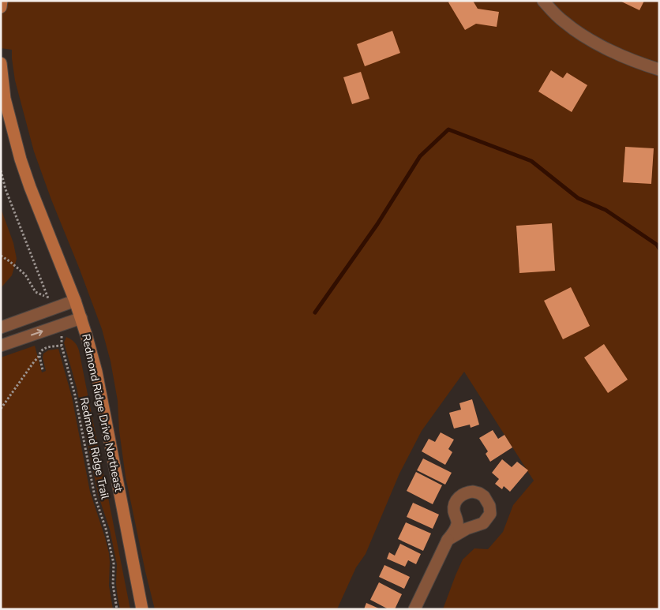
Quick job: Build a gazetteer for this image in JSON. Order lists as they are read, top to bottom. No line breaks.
{"streets":{"street":["Redmond Ridge Drive Northeast"],"path":["Redmond Ridge Trail"]}}
